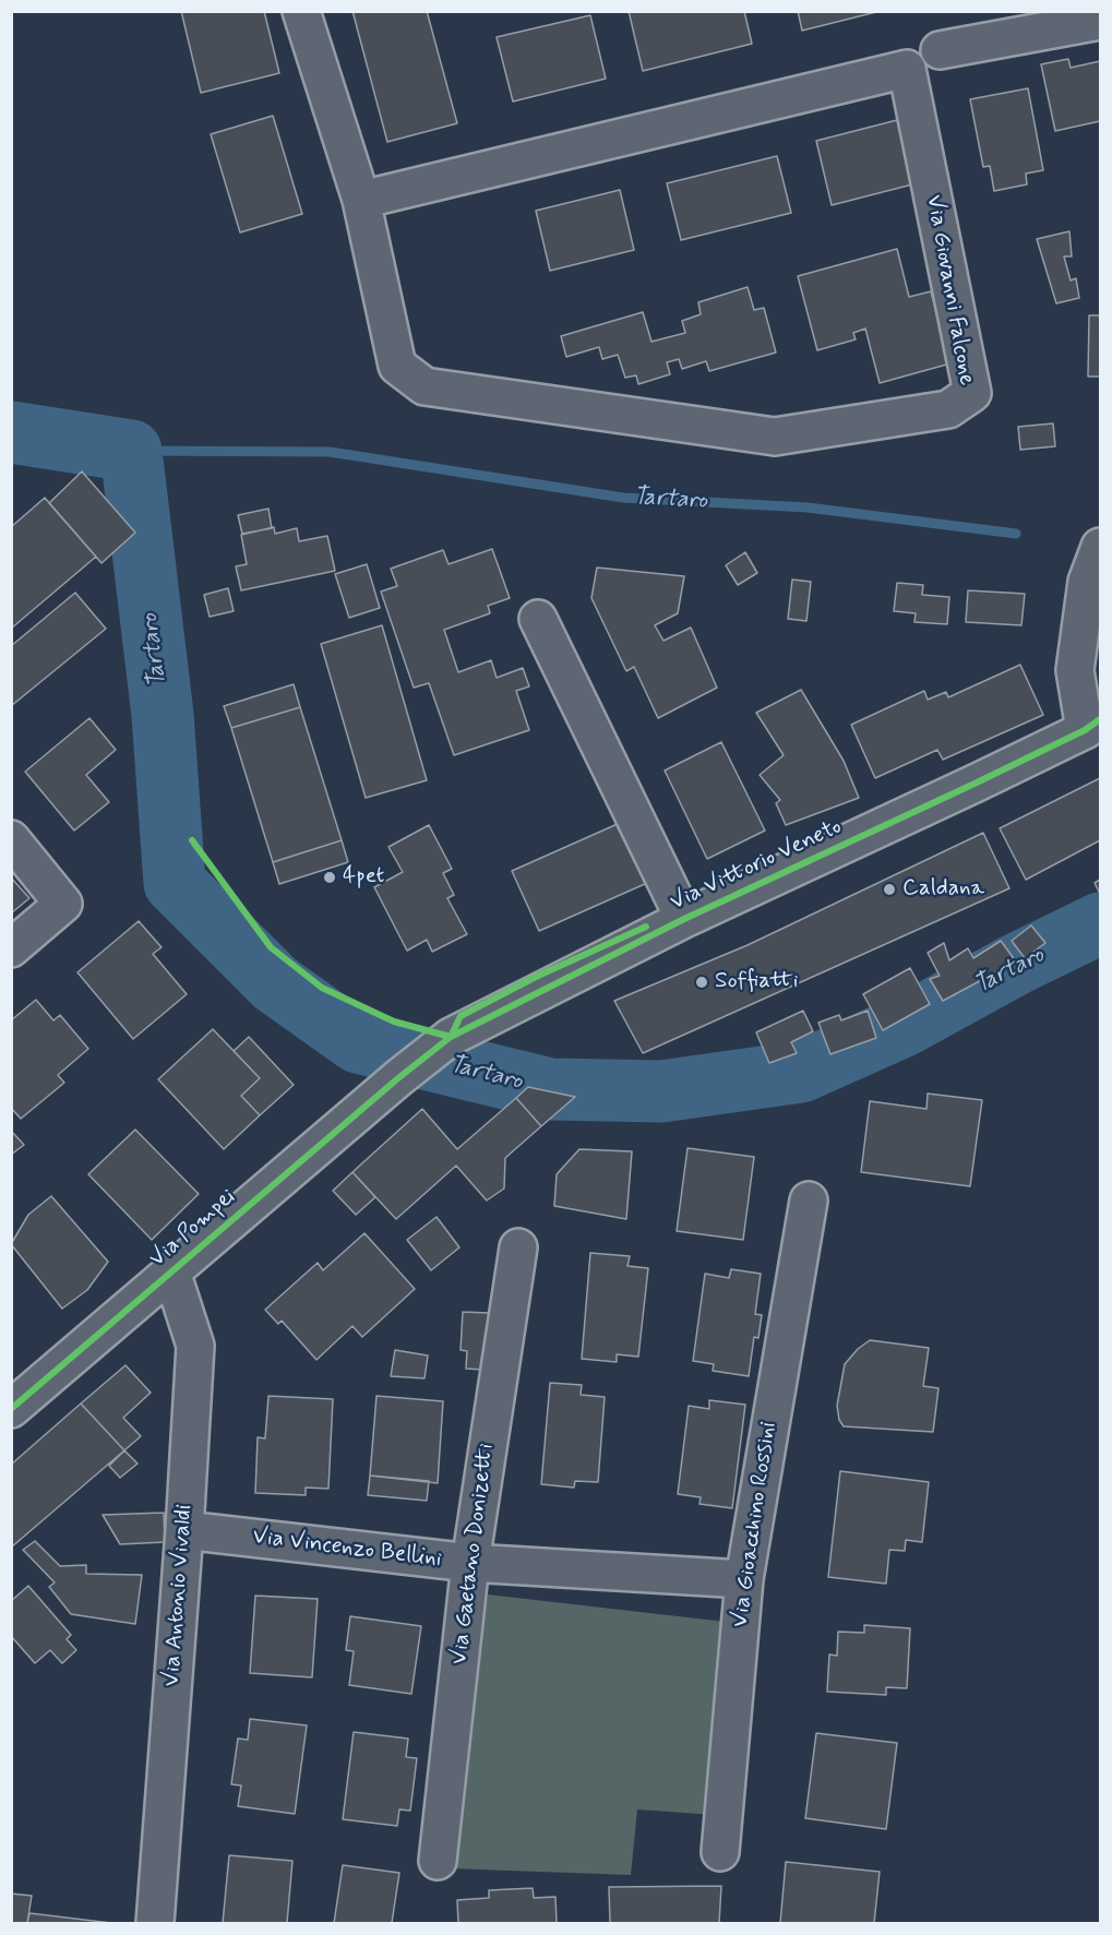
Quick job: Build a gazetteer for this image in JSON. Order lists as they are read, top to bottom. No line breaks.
{"streets":{"street":["Via Giovanni Falcone","Via Vittorio Veneto","Via Pompei","Via Gioacchino Rossini","Via Vincenzo Bellini","Via Gaetano Donizetti","Via Antonio Vivaldi"]},"crossings":[["Via Vittorio Veneto","Via Pompei"],["Via Pompei","Via Antonio Vivaldi"],["Via Gioacchino Rossini","Via Vincenzo Bellini"],["Via Vincenzo Bellini","Via Gaetano Donizetti"],["Via Vincenzo Bellini","Via Antonio Vivaldi"]],"water":["Tartaro"],"places":["4pet","Caldana","Soffiatti"]}
